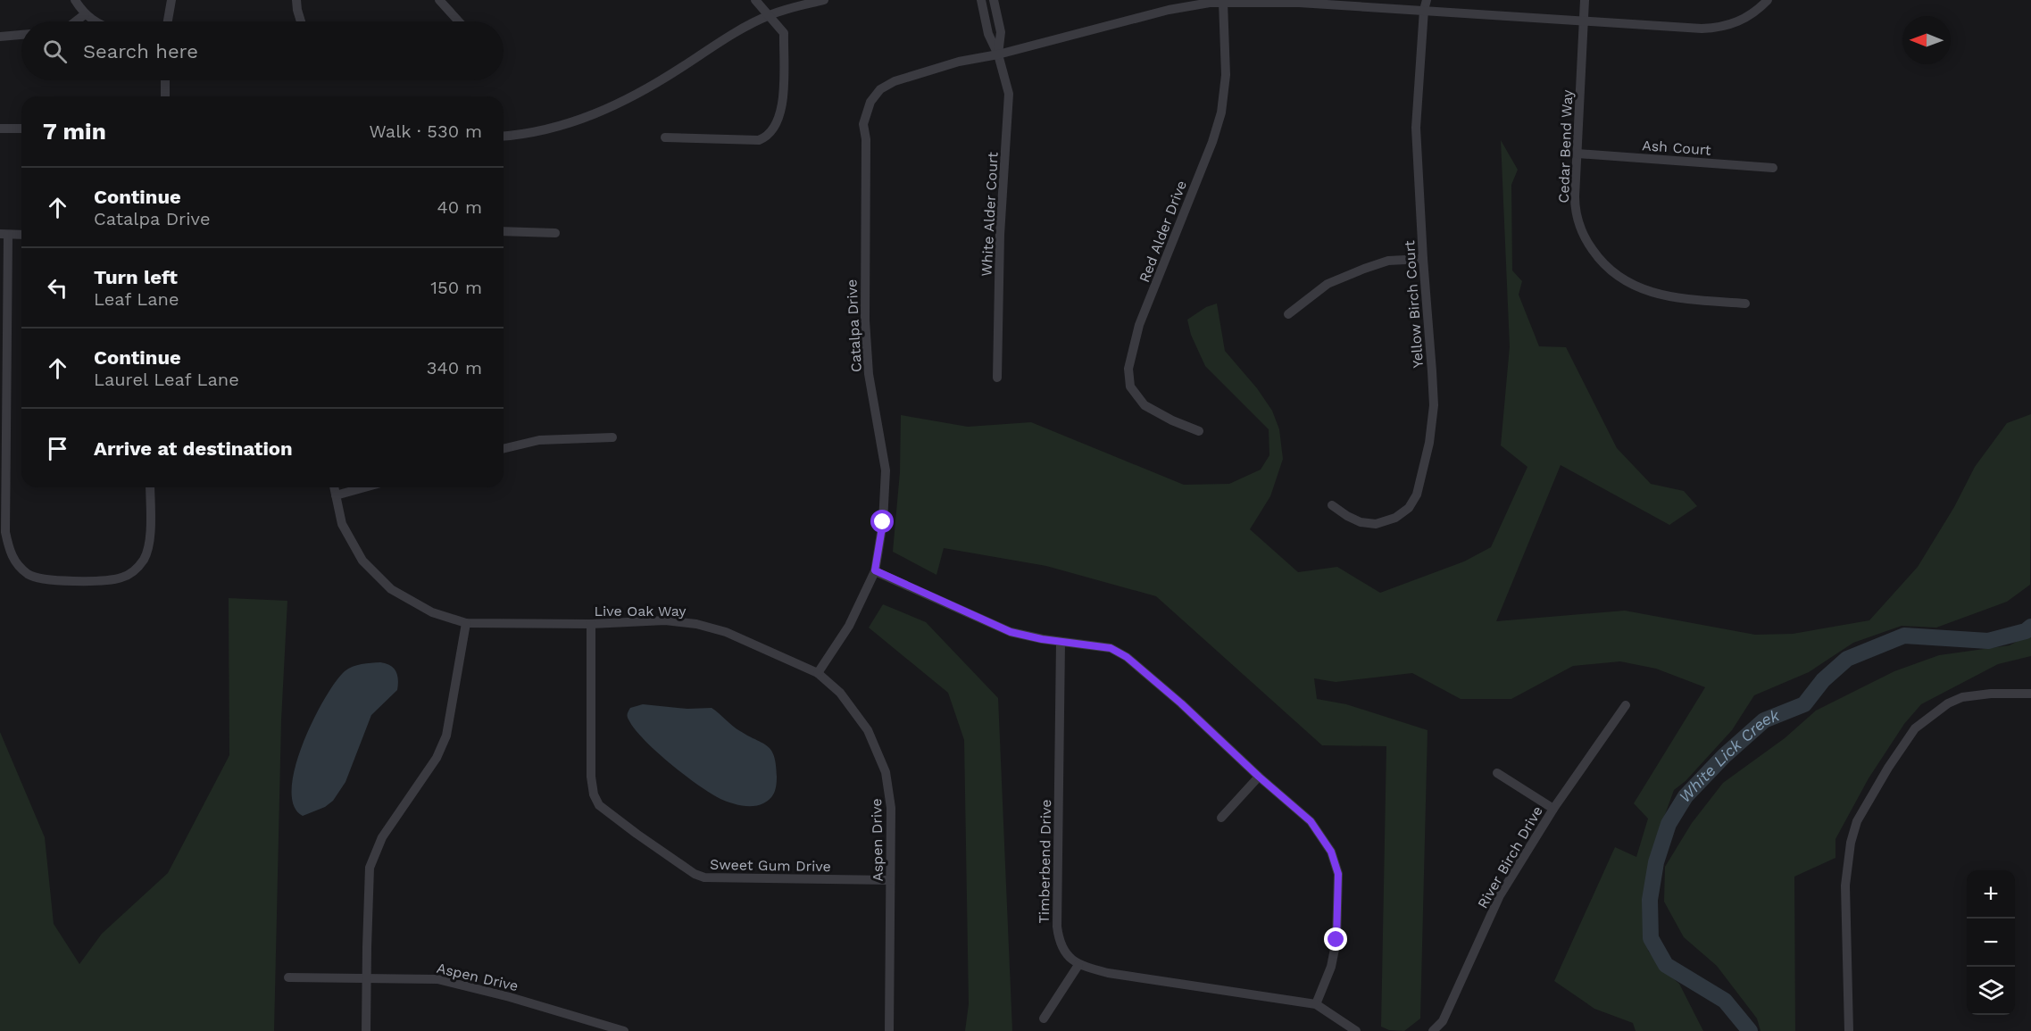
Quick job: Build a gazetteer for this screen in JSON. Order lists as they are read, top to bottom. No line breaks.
{"streets":{"street":["Cedar Bend Way","Ash Court","White Alder Court","Red Alder Drive","Yellow Birch Court","Catalpa Drive","Live Oak Way","Aspen Drive","River Birch Drive","Timberbend Drive","Sweet Gum Drive"]},"crossings":[["Cedar Bend Way","Ash Court"],["Cedar Bend Way","Catalpa Drive"],["White Alder Court","Catalpa Drive"],["Red Alder Drive","Catalpa Drive"],["Yellow Birch Court","Catalpa Drive"],["Catalpa Drive","Live Oak Way"],["Catalpa Drive","Aspen Drive"],["Live Oak Way","Aspen Drive"],["Live Oak Way","Sweet Gum Drive"],["Aspen Drive","Sweet Gum Drive"]],"water":["White Lick Creek"],"north":"left","page":{"search":"Search here","heading":["7 min","Walk · 530 m"],"list":[["Continue","Catalpa Drive","40 m"],["Turn left","Leaf Lane","150 m"],["Continue","Laurel Leaf Lane","340 m"],"Arrive at destination"],"map_buttons":["+","−"]}}
